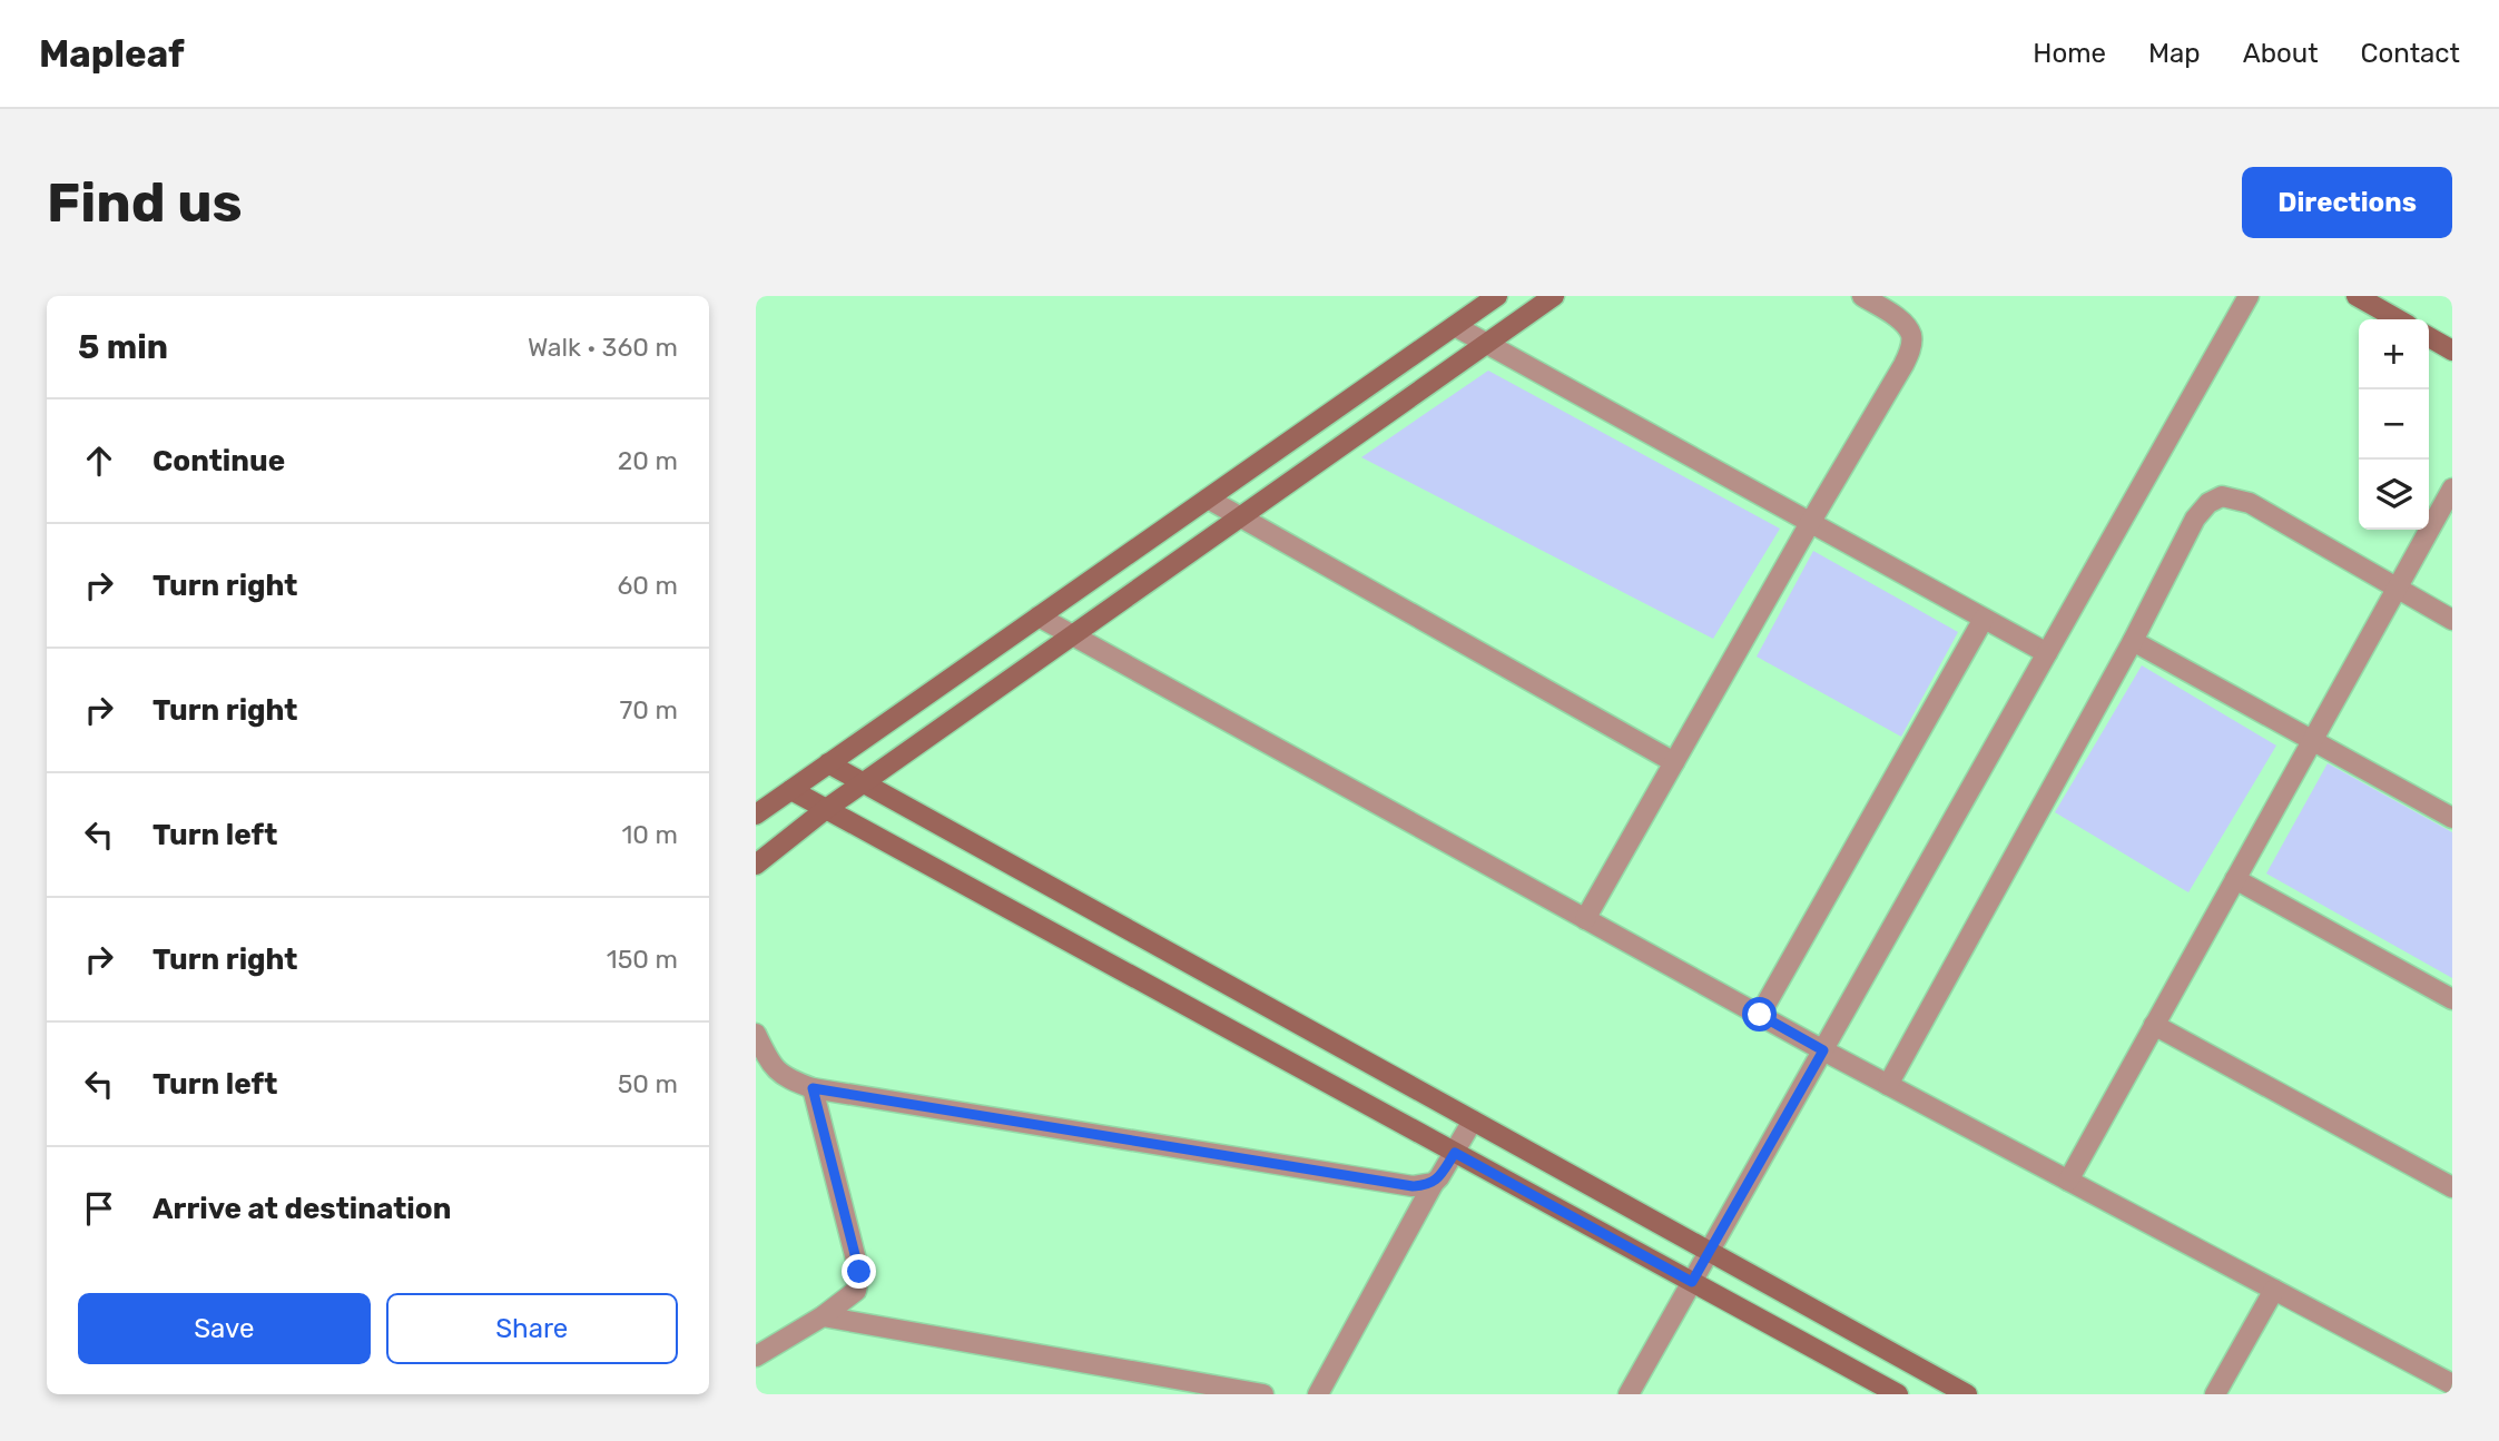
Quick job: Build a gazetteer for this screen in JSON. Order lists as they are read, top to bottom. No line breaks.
{"page":{"header":"Mapleaf","nav":["Home","Map","About","Contact"],"buttons":["Directions",["Save","Share"]],"title":"Find us","heading":["5 min","Walk · 360 m"],"map_buttons":["+","−"],"list":[["Continue","20 m"],["Turn right","60 m"],["Turn right","70 m"],["Turn left","10 m"],["Turn right","150 m"],["Turn left","50 m"],"Arrive at destination"]}}
